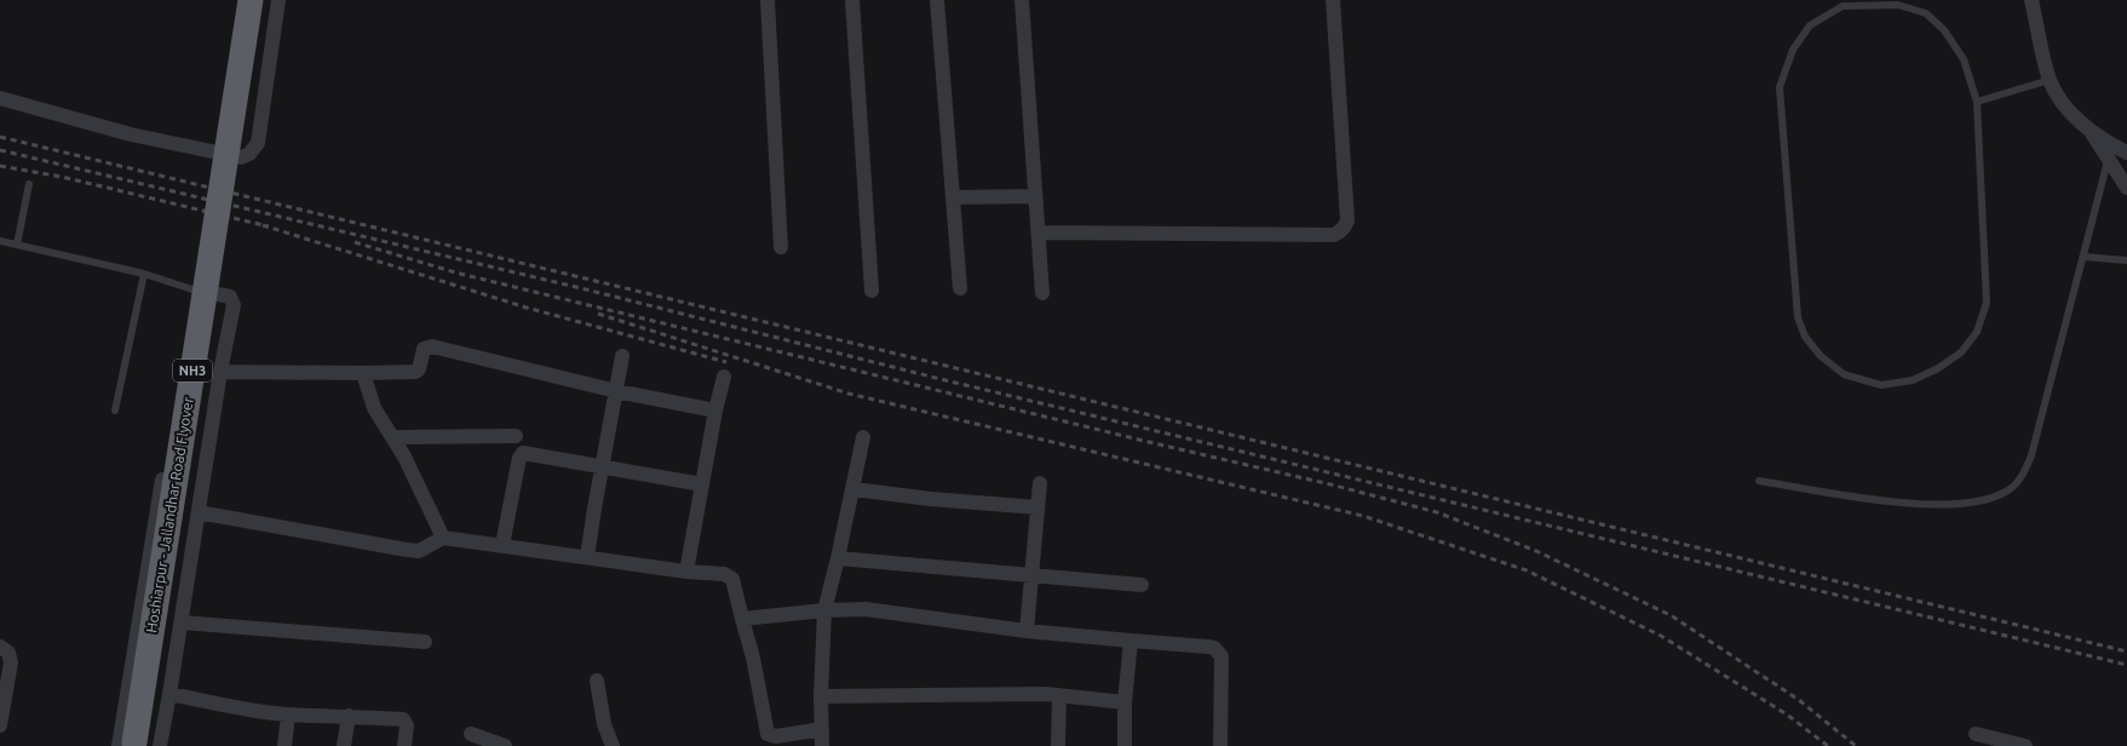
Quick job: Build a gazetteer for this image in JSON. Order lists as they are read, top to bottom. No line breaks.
{"streets":{"highway":["NH3","Hoshiarpur - Jallandhar Road Flyover"]}}
